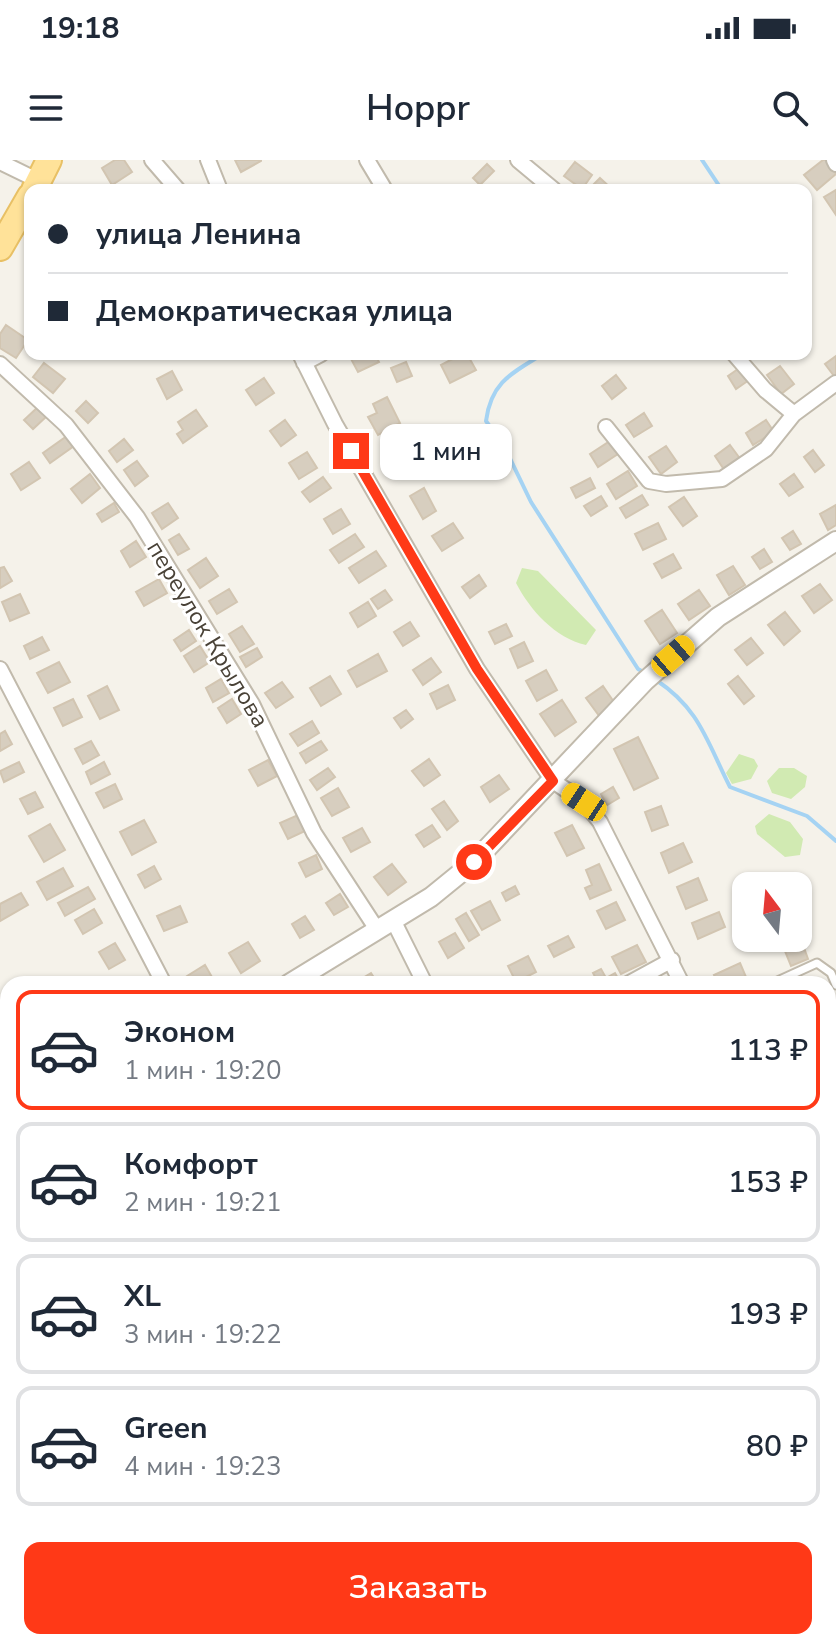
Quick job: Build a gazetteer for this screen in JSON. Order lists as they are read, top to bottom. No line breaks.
{"streets":{"street":["переулок Крылова"]},"north":"top","page":{"status":"19:18","header":"Hoppr","banner":["улица Ленина","Демократическая улица"],"bubble":"1 мин","list":[{"name":"Эконом","note":"1 мин · 19:20","value":"113 ₽"},{"name":"Комфорт","note":"2 мин · 19:21","value":"153 ₽"},{"name":"XL","note":"3 мин · 19:22","value":"193 ₽"},{"name":"Green","note":"4 мин · 19:23","value":"80 ₽"}],"buttons":"Заказать"}}
